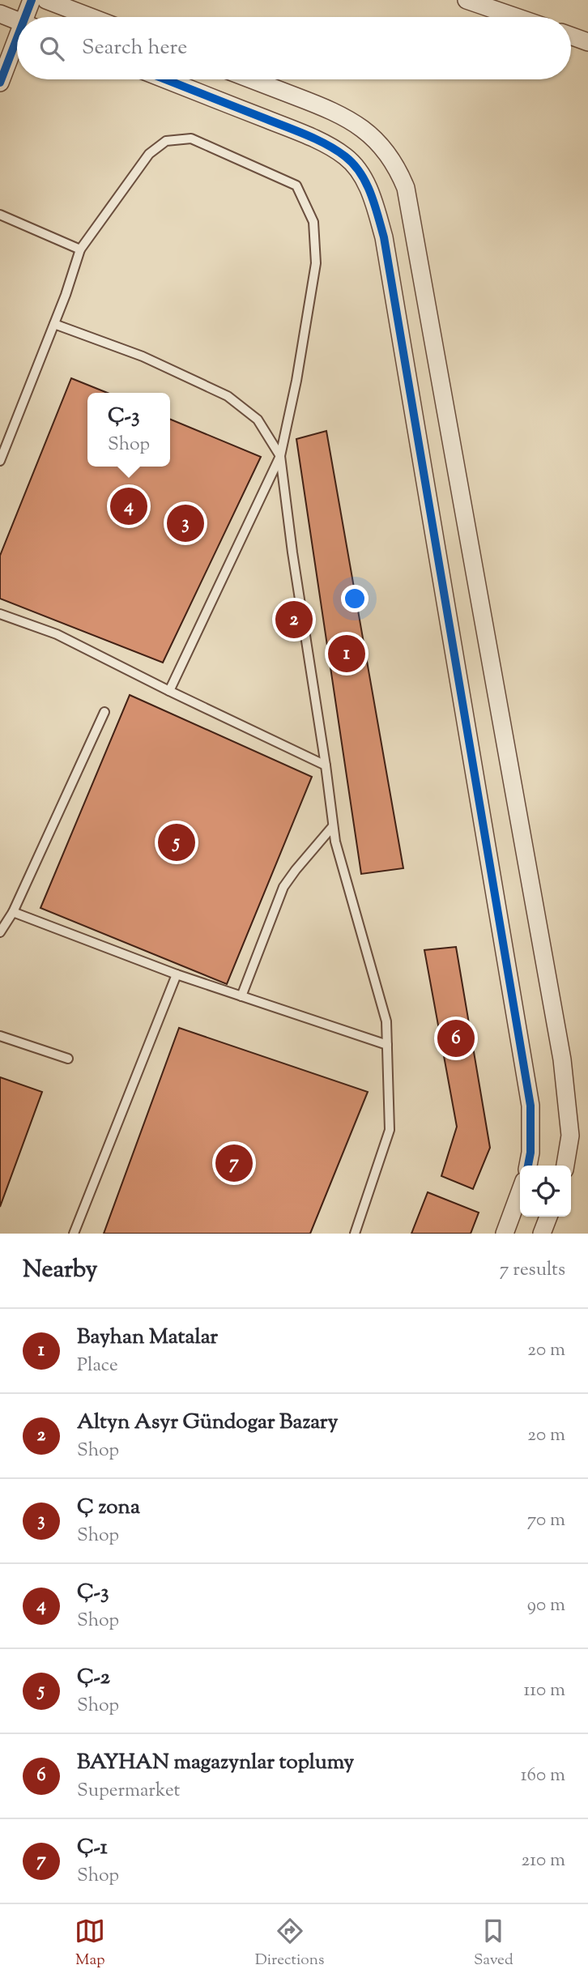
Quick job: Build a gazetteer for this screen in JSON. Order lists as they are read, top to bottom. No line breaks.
{"page":{"search":"Search here","popup":["Ç-3","Shop"],"pins":["4","3","2","1","5","6","7"],"heading":["Nearby","7 results"],"list":[{"mark":"1","name":"Bayhan Matalar","note":"Place","value":"20 m"},{"mark":"2","name":"Altyn Asyr Gündogar Bazary","note":"Shop","value":"20 m"},{"mark":"3","name":"Ç zona","note":"Shop","value":"70 m"},{"mark":"4","name":"Ç-3","note":"Shop","value":"90 m"},{"mark":"5","name":"Ç-2","note":"Shop","value":"110 m"},{"mark":"6","name":"BAYHAN magazynlar toplumy","note":"Supermarket","value":"160 m"},{"mark":"7","name":"Ç-1","note":"Shop","value":"210 m"}],"nav":["Map","Directions","Saved"]}}
